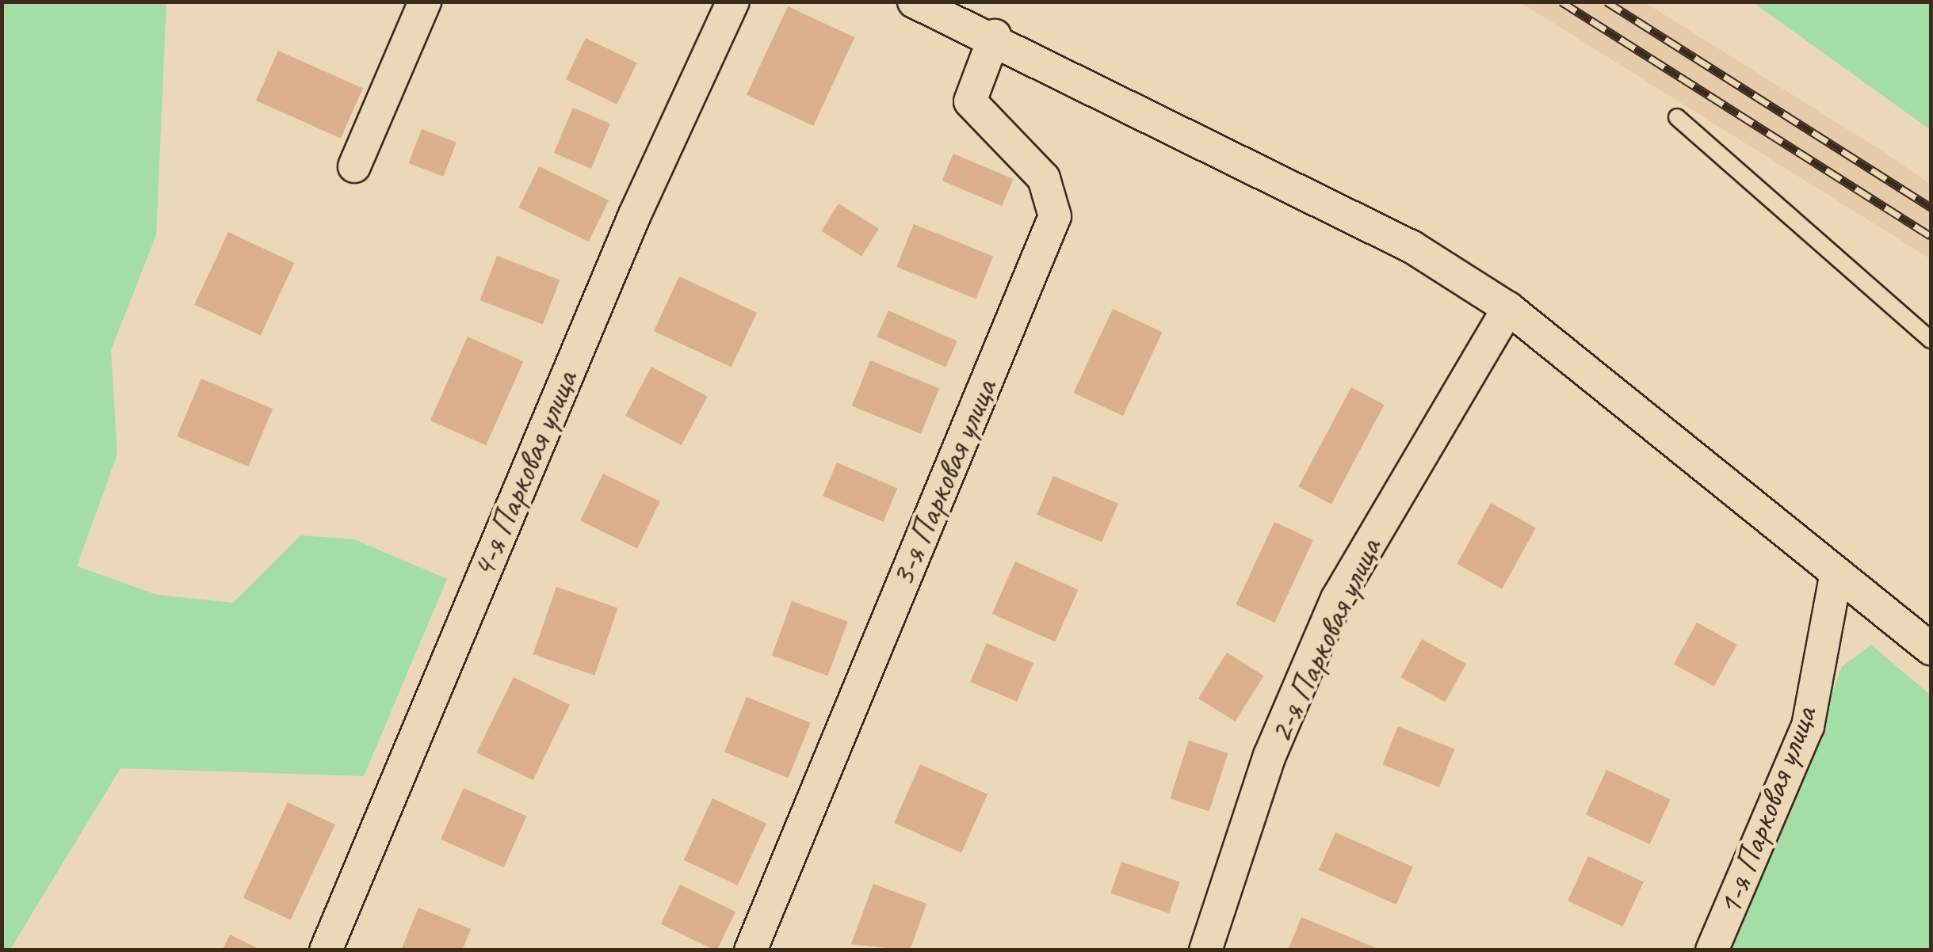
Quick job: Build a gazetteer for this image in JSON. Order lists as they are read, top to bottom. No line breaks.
{"streets":{"street":["4-я Парковая улица","3-я Парковая улица","2-я Парковая улица","1-я Парковая улица"]}}
